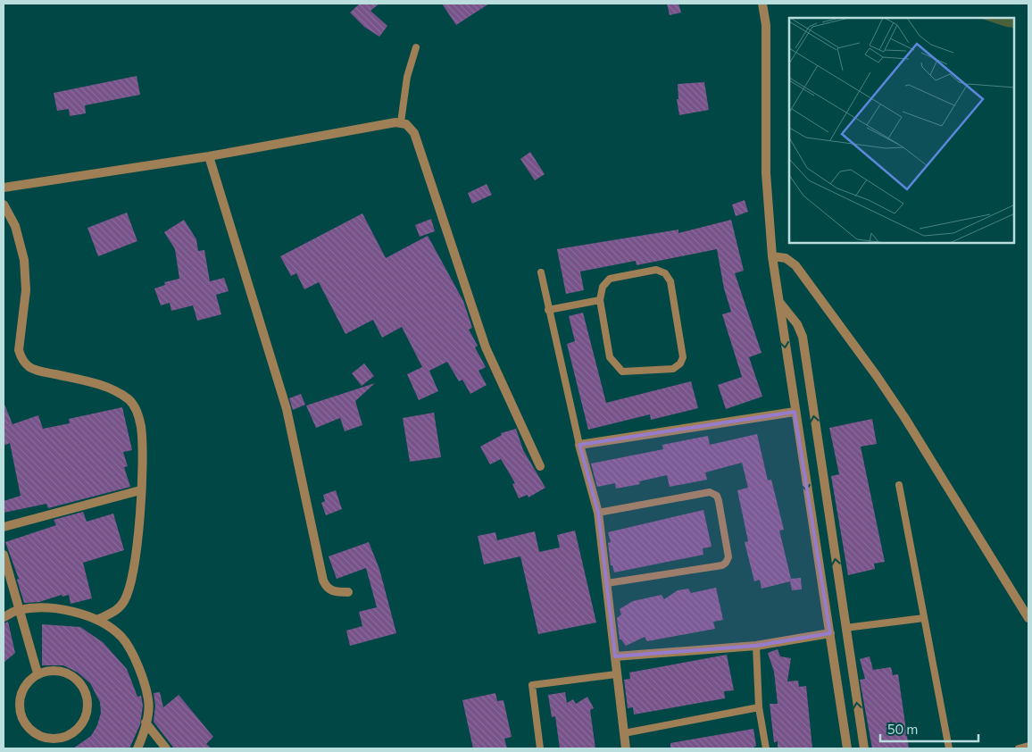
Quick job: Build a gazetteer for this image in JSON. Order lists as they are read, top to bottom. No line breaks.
{"scale_bar":"50 m"}
